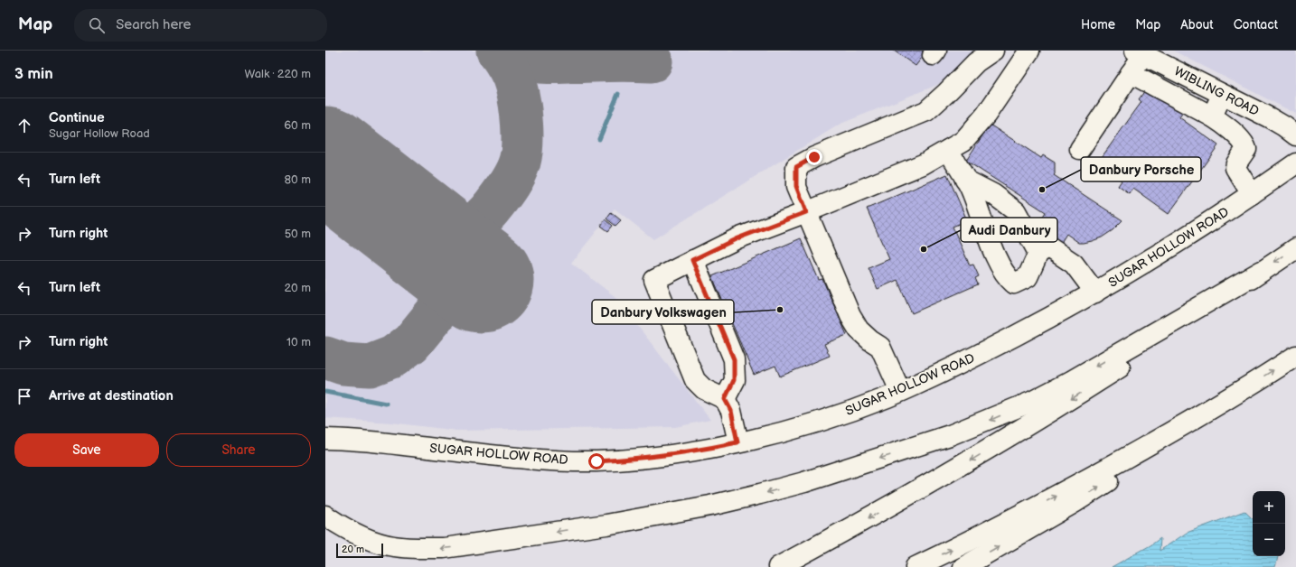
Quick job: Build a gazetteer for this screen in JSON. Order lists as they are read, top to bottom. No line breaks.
{"streets":{"main road":["WIBLING ROAD","SUGAR HOLLOW ROAD"]},"places":["Danbury Porsche","Audi Danbury","Danbury Volkswagen"],"scale_bar":"20 m","page":{"header":"Map","search":"Search here","nav":["Home","Map","About","Contact"],"heading":["3 min","Walk · 220 m"],"list":[["Continue","Sugar Hollow Road","60 m"],["Turn left","80 m"],["Turn right","50 m"],["Turn left","20 m"],["Turn right","10 m"],"Arrive at destination"],"buttons":["Save","Share"],"map_buttons":["+","−"],"scale":"20 m"}}
